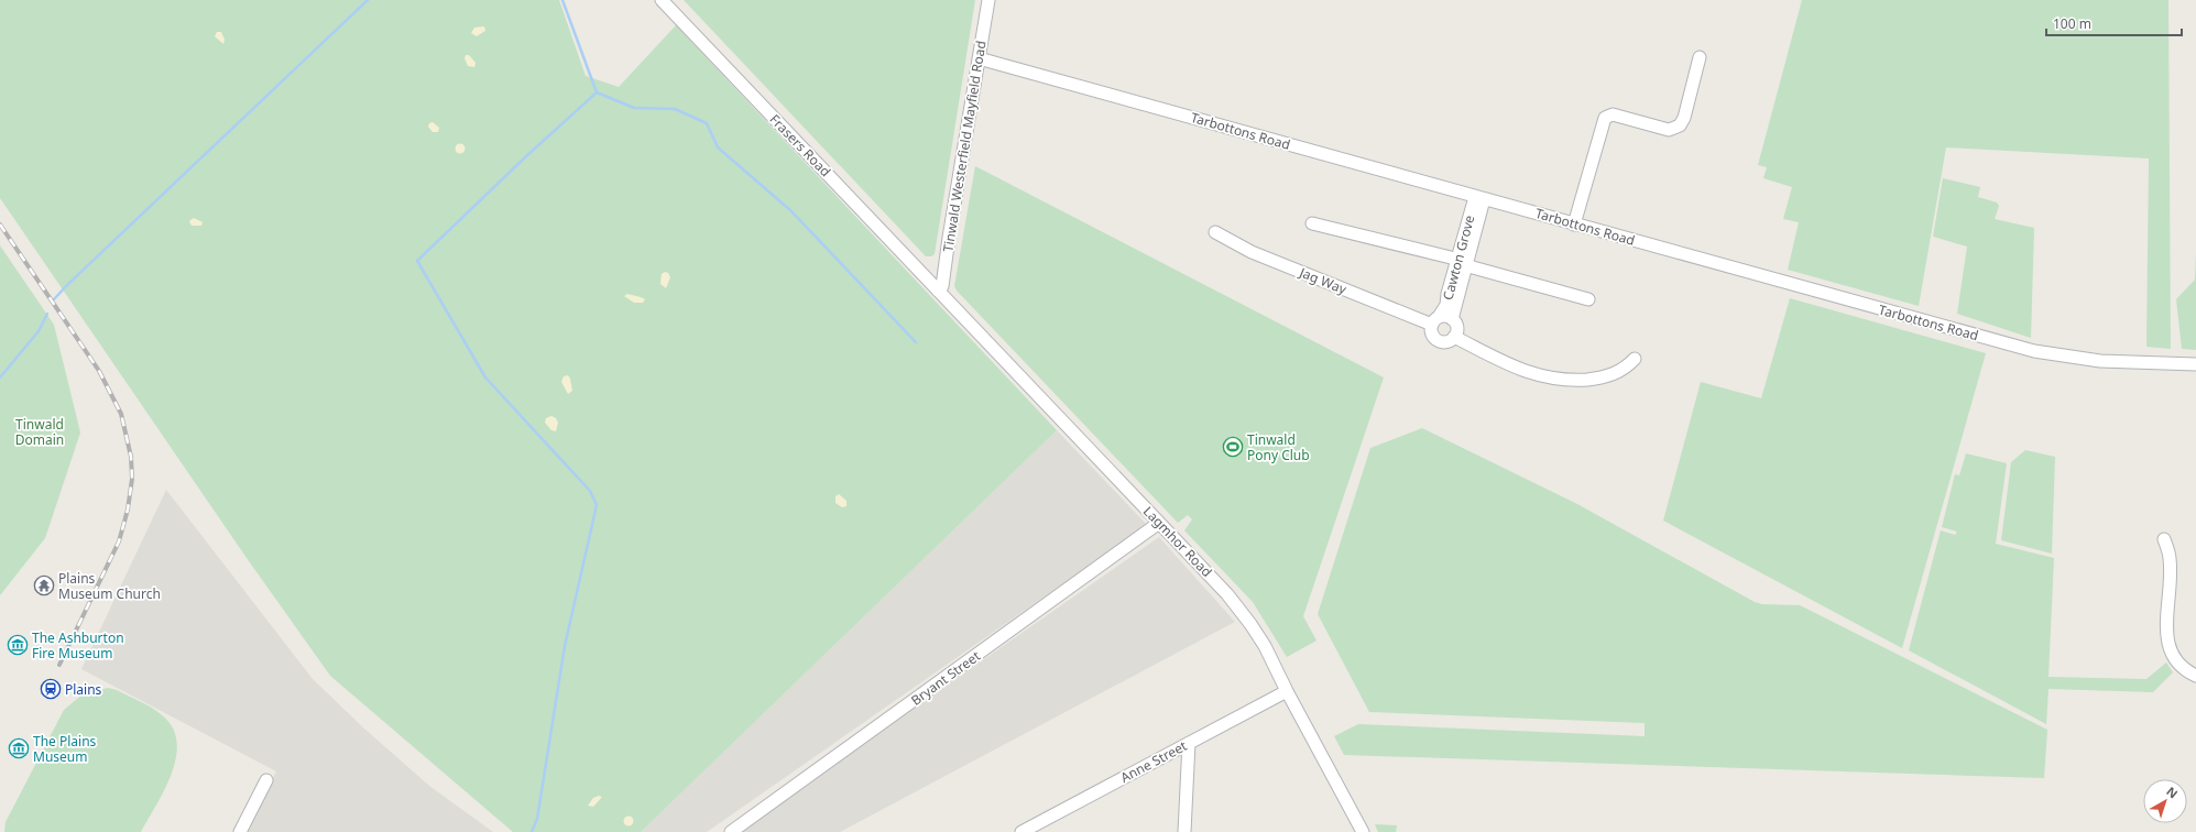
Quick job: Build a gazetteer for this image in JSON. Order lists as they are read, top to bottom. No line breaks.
{"streets":{"street":["Tarbottons Road","Frasers Road","Tinwald Westerfield Mayfield Road","Cawton Grove","Jag Way","Lagmhor Road","Bryant Street","Anne Street"]},"crossings":[["Tarbottons Road","Tinwald Westerfield Mayfield Road"],["Tarbottons Road","Cawton Grove"],["Frasers Road","Tinwald Westerfield Mayfield Road"],["Frasers Road","Lagmhor Road"],["Tinwald Westerfield Mayfield Road","Lagmhor Road"],["Cawton Grove","Jag Way"],["Lagmhor Road","Bryant Street"],["Lagmhor Road","Anne Street"]],"parks":["Tinwald Domain"],"places":{"sports":["Tinwald Pony Club"],"temple":["Plains Museum Church"],"museum":["The Ashburton Fire Museum","The Plains Museum"],"station":["Plains"]},"scale_bar":"100 m","north":"top right"}
